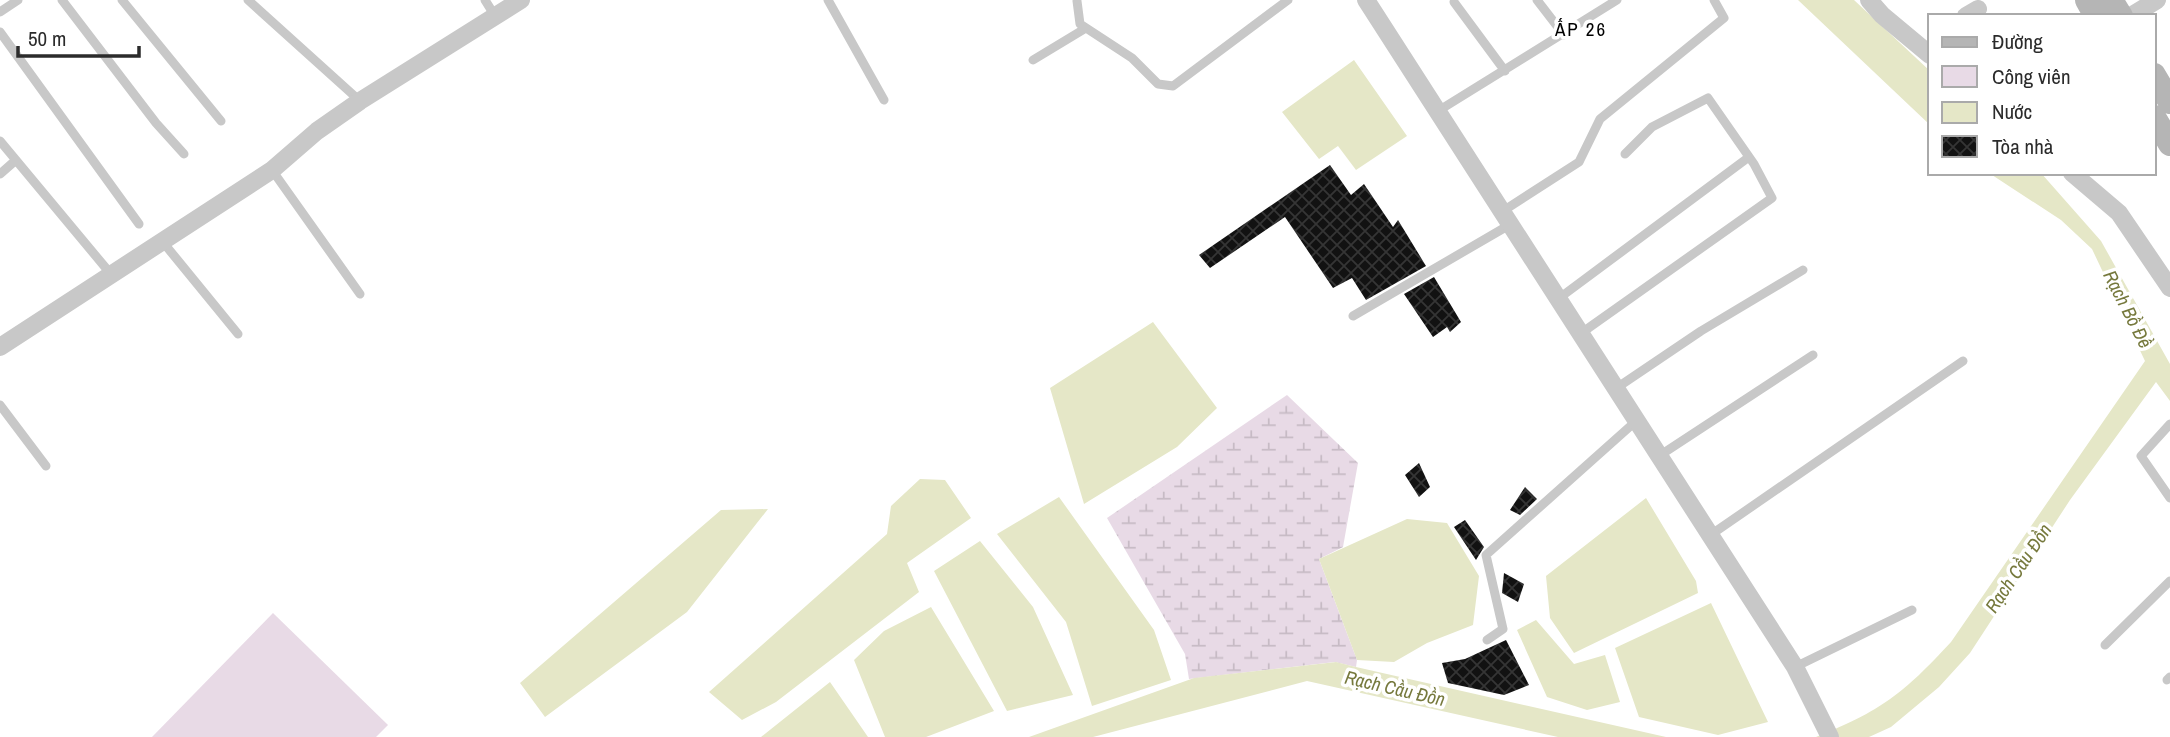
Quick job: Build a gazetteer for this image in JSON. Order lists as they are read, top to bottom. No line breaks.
{"districts":["ẤP 26"],"water":["Rạch Bồ Đề","Rạch Cầu Đồn"],"legend":["Đường","Công viên","Nước","Tòa nhà"],"scale_bar":"50 m"}
